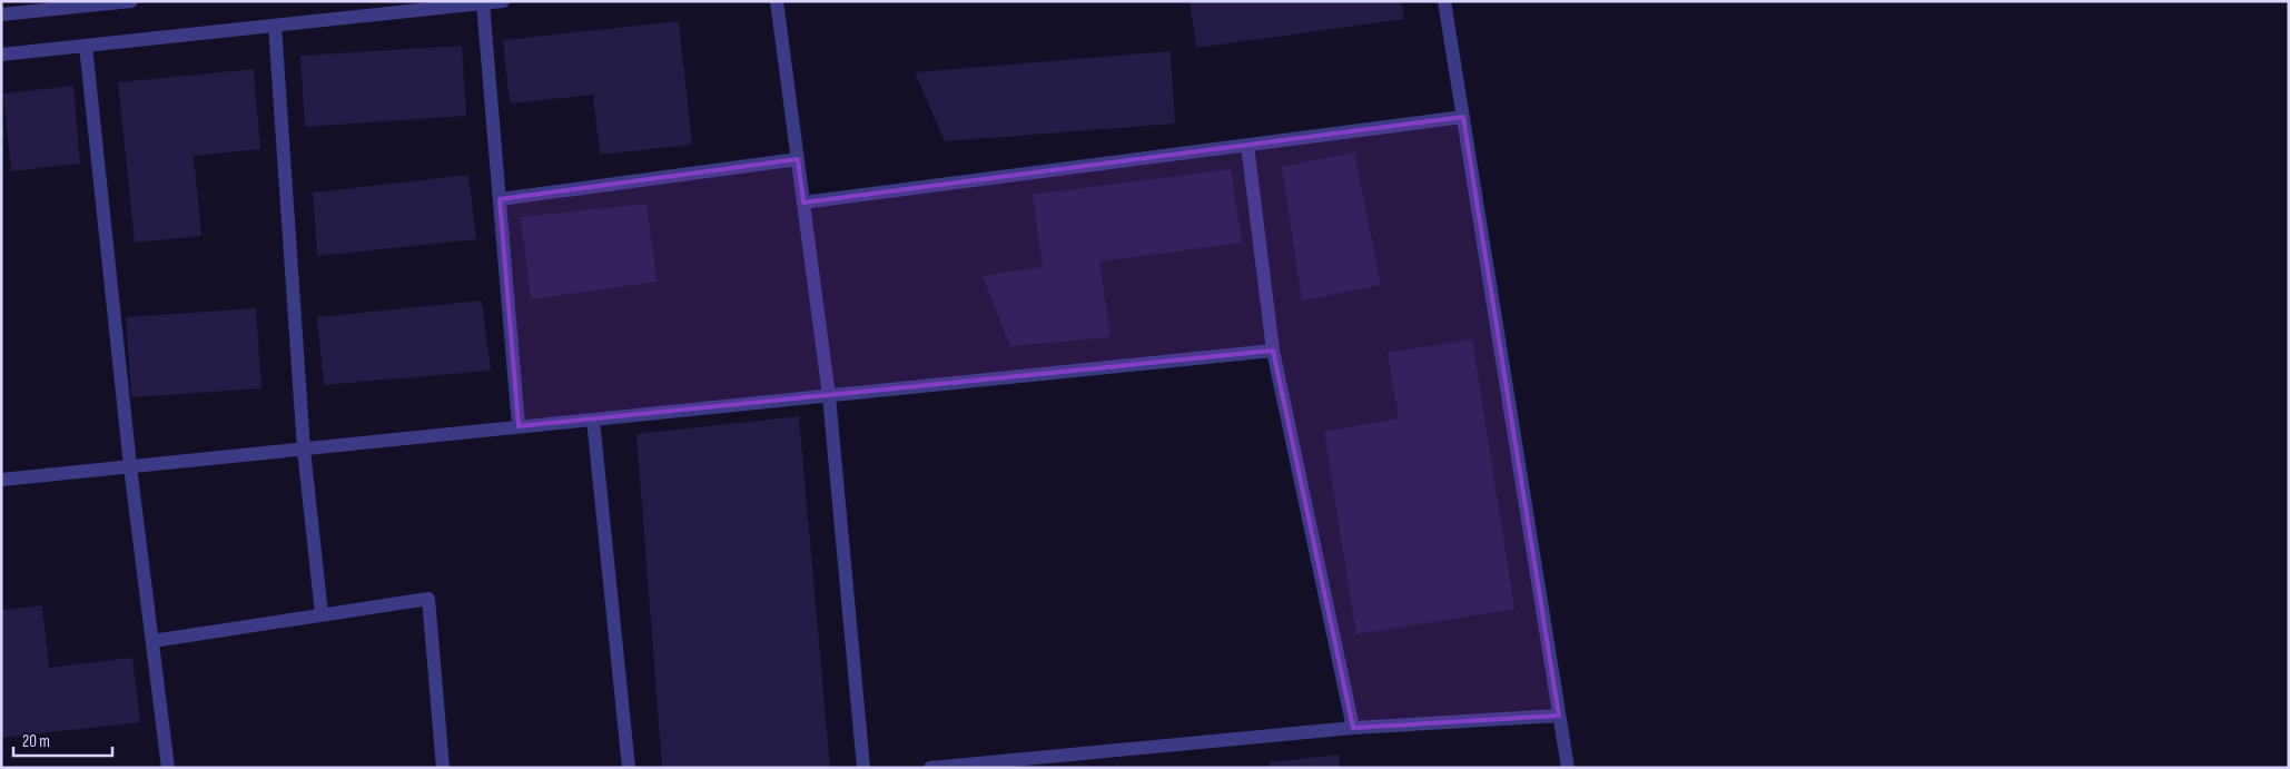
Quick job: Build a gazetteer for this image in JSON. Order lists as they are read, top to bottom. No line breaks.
{"scale_bar":"20 m"}
